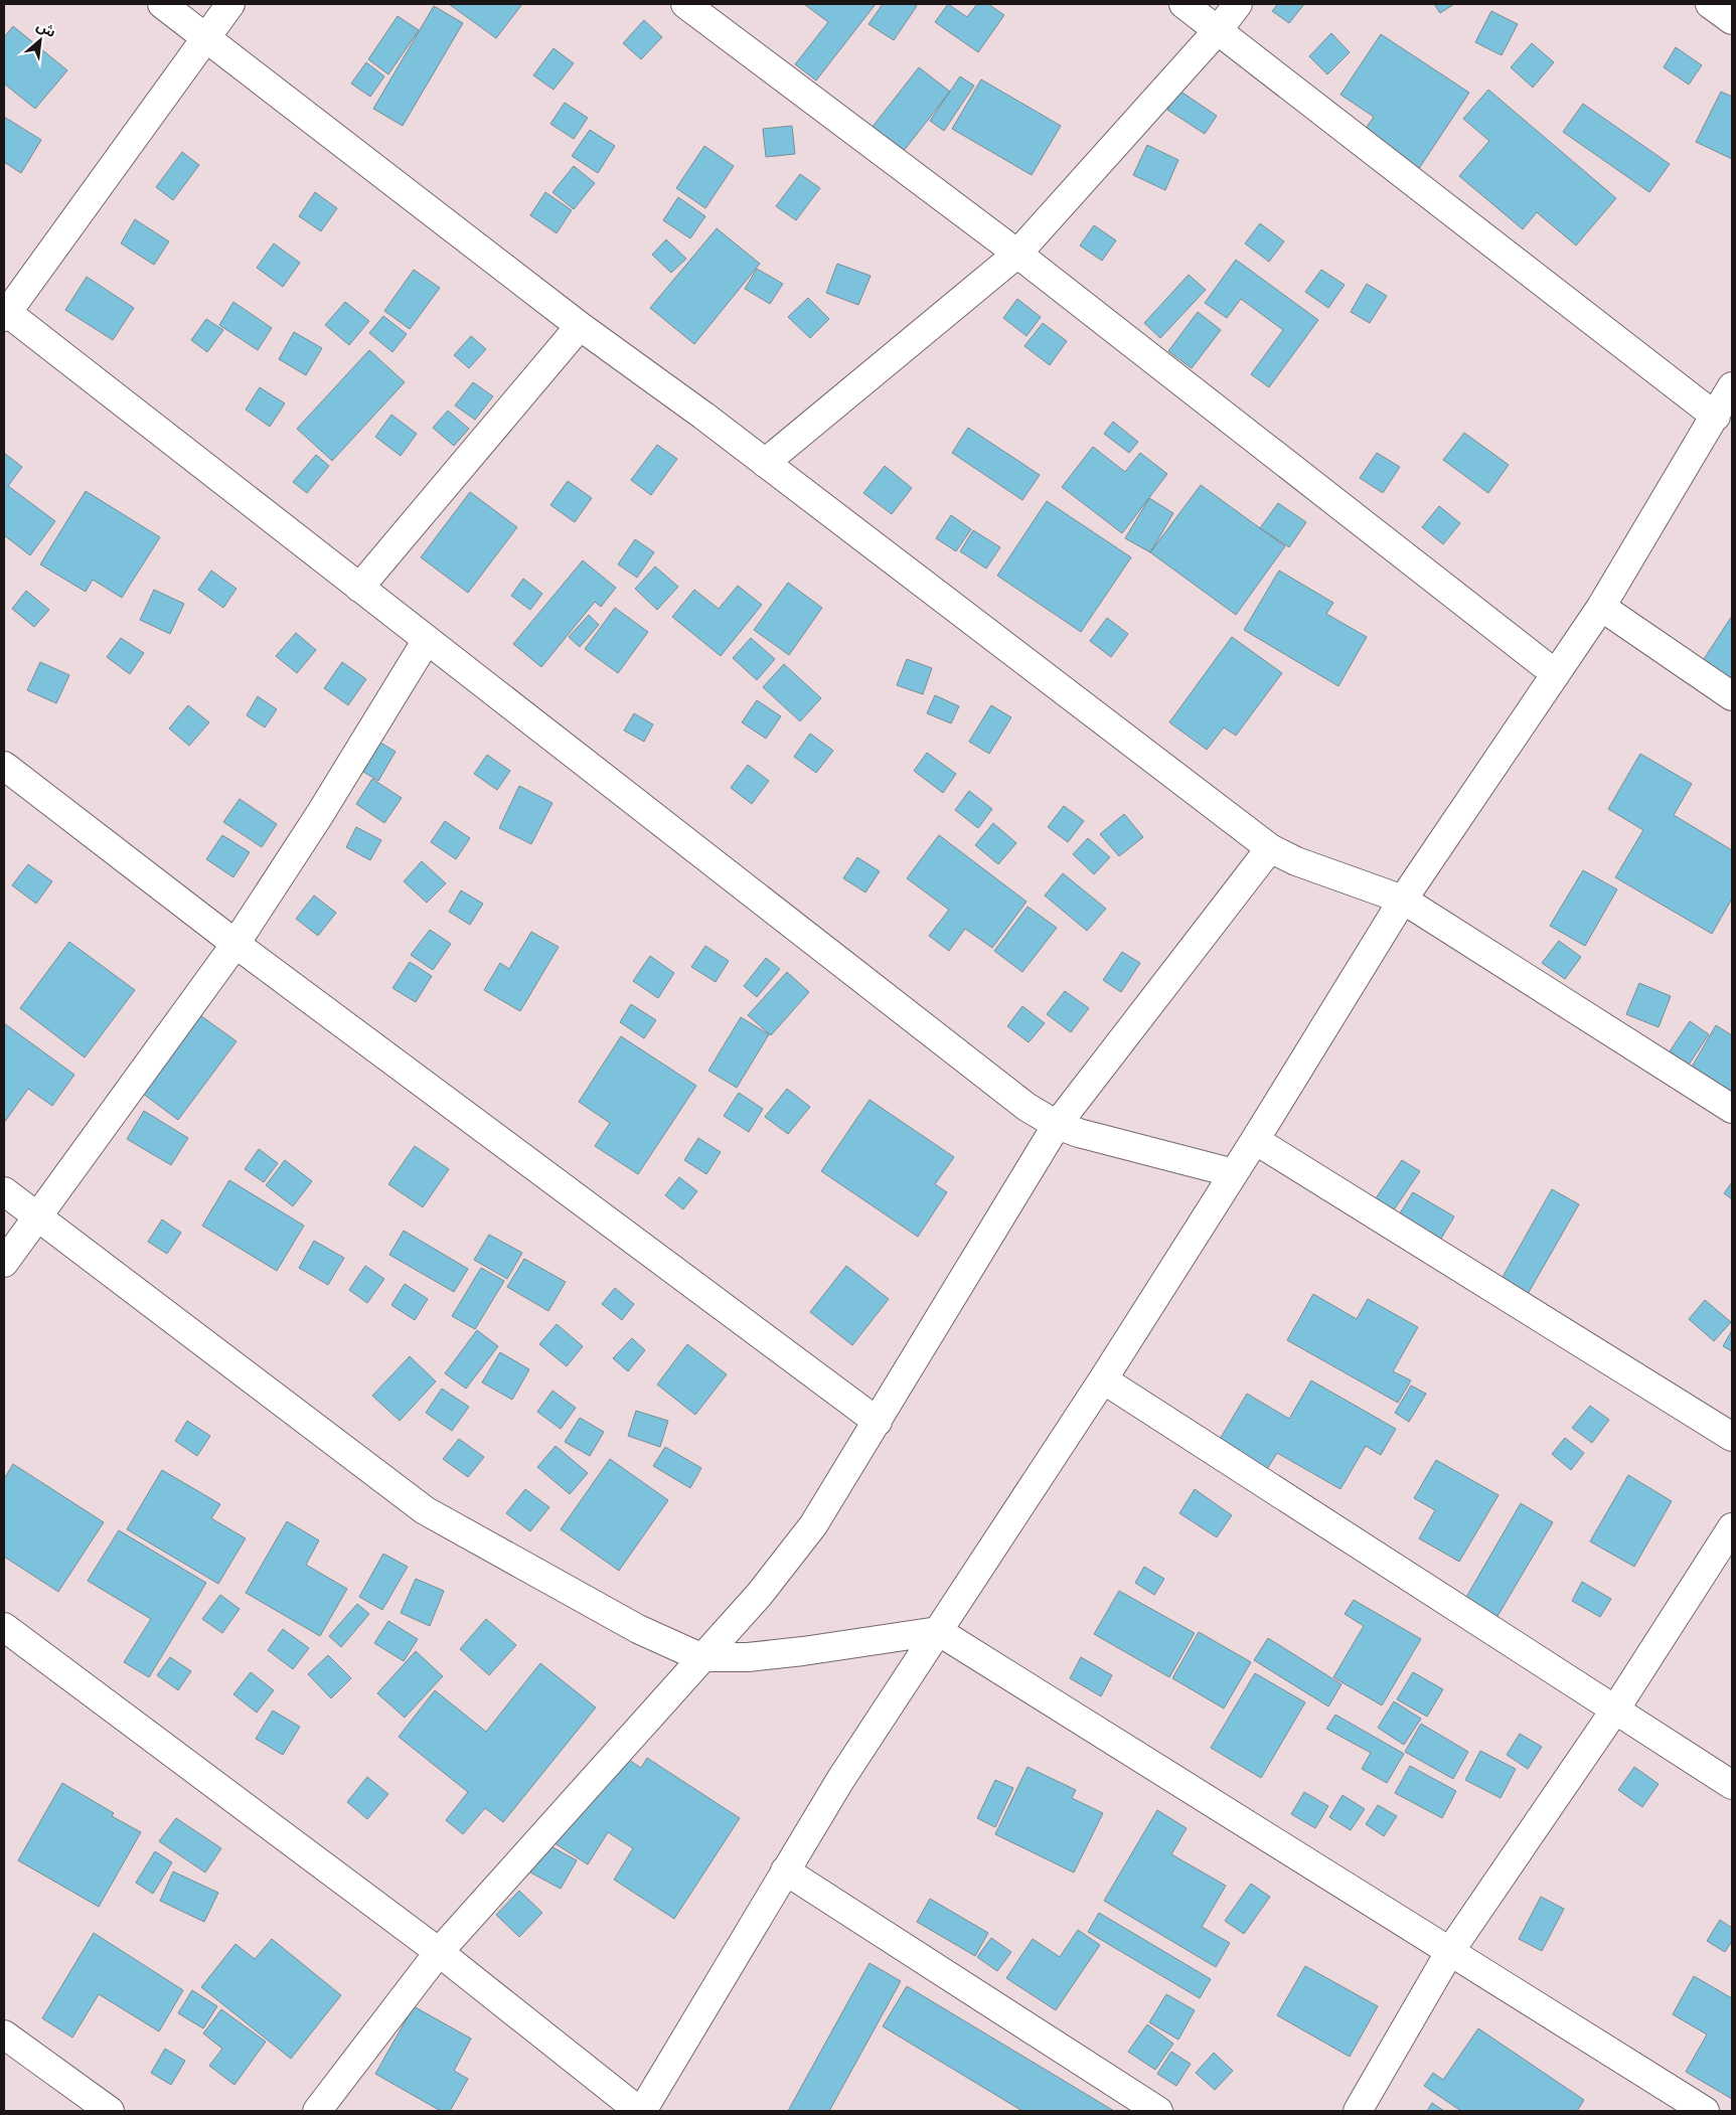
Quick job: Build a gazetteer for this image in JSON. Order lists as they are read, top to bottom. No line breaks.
{"north":"top right"}
